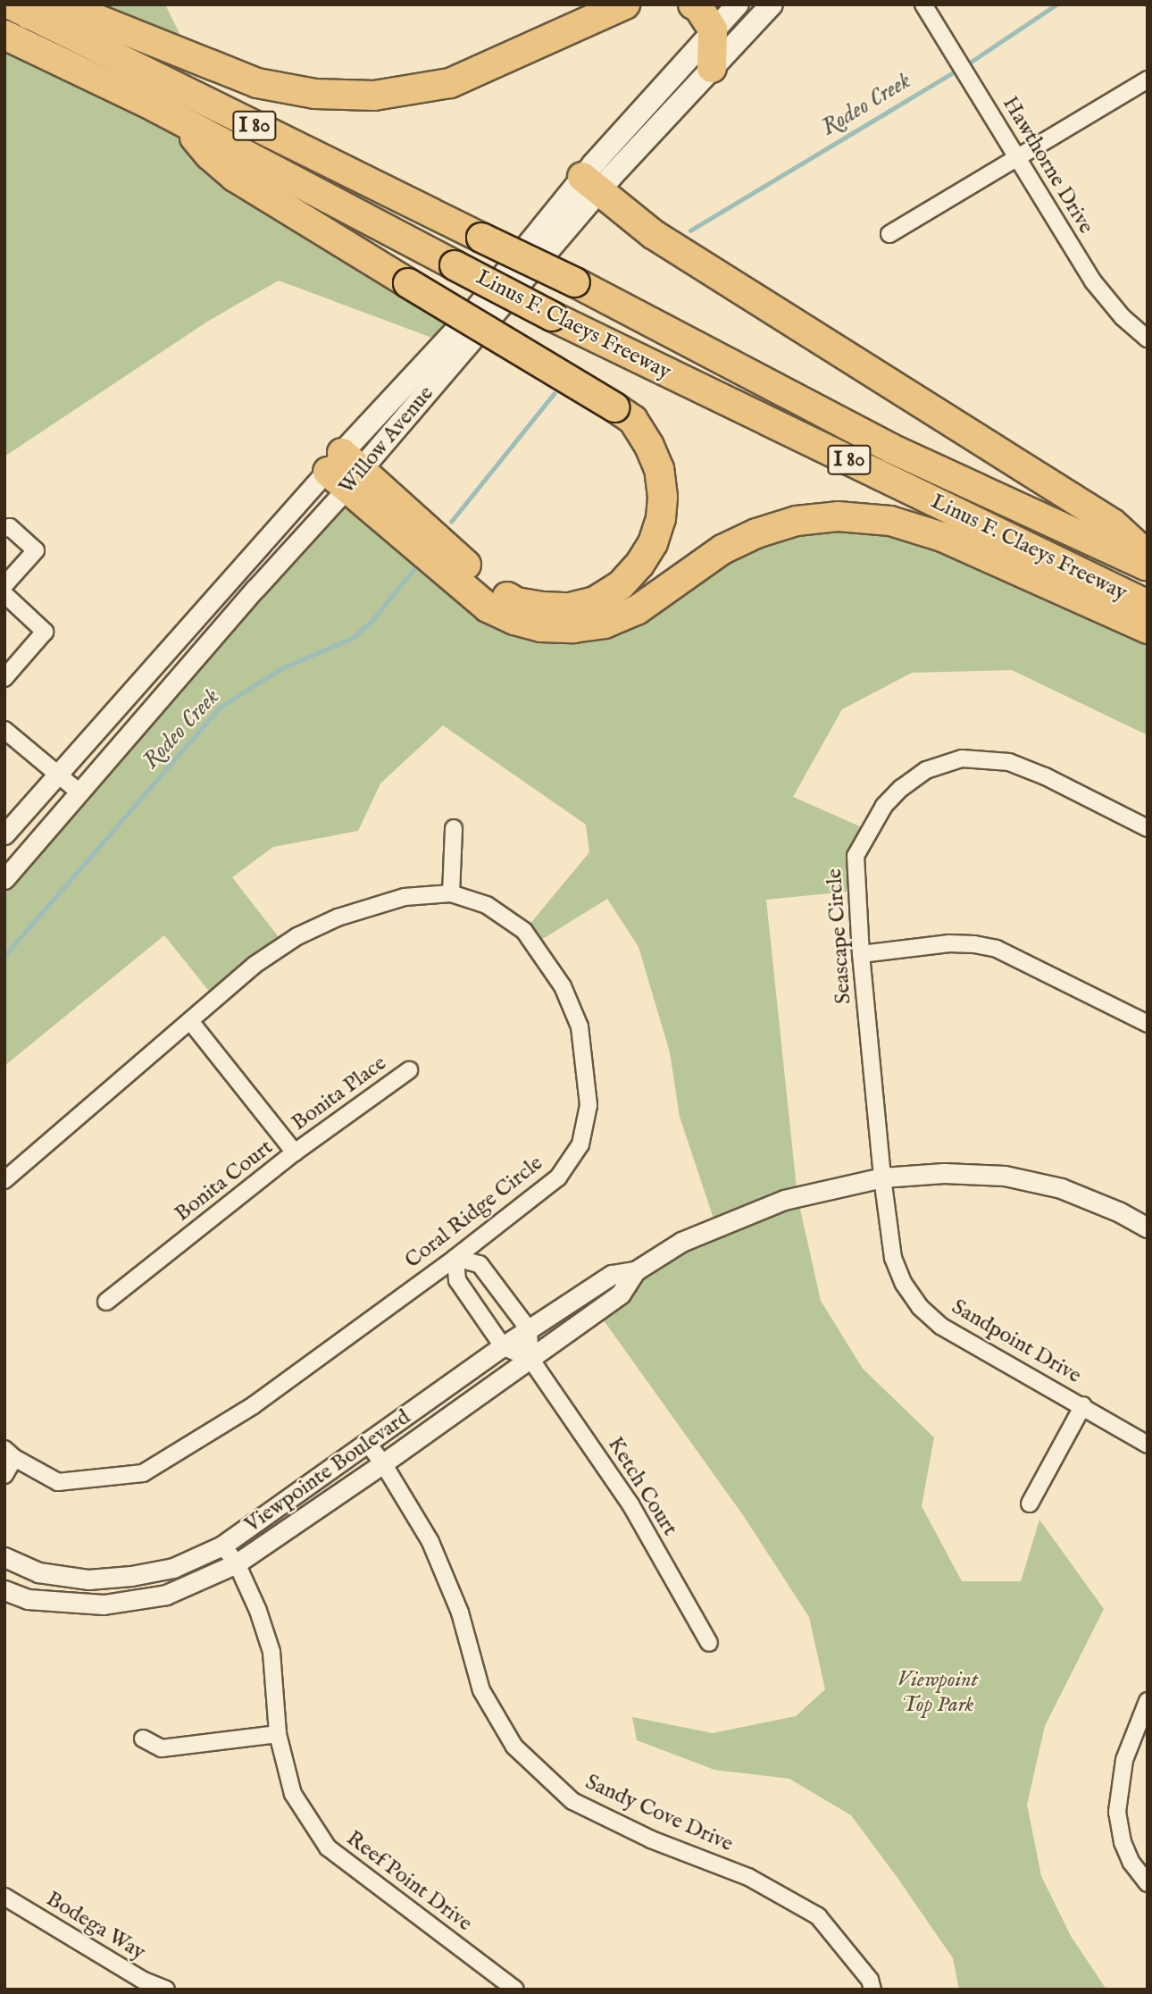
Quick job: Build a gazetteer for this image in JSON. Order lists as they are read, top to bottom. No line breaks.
{"streets":{"highway":["I 80","Linus F. Claeys Freeway"],"main road":["Willow Avenue"],"street":["Hawthorne Drive","Seascape Circle","Bonita Place","Bonita Court","Coral Ridge Circle","Sandpoint Drive","Viewpointe Boulevard","Ketch Court","Sandy Cove Drive","Reef Point Drive","Bodega Way"]},"crossings":[["Seascape Circle","Sandpoint Drive"],["Seascape Circle","Viewpointe Boulevard"],["Bonita Place","Bonita Court"],["Bonita Court","Coral Ridge Circle"],["Sandpoint Drive","Viewpointe Boulevard"],["Viewpointe Boulevard","Ketch Court"],["Viewpointe Boulevard","Sandy Cove Drive"],["Viewpointe Boulevard","Reef Point Drive"]],"water":["Rodeo Creek"],"parks":["Viewpoint Top Park"]}
